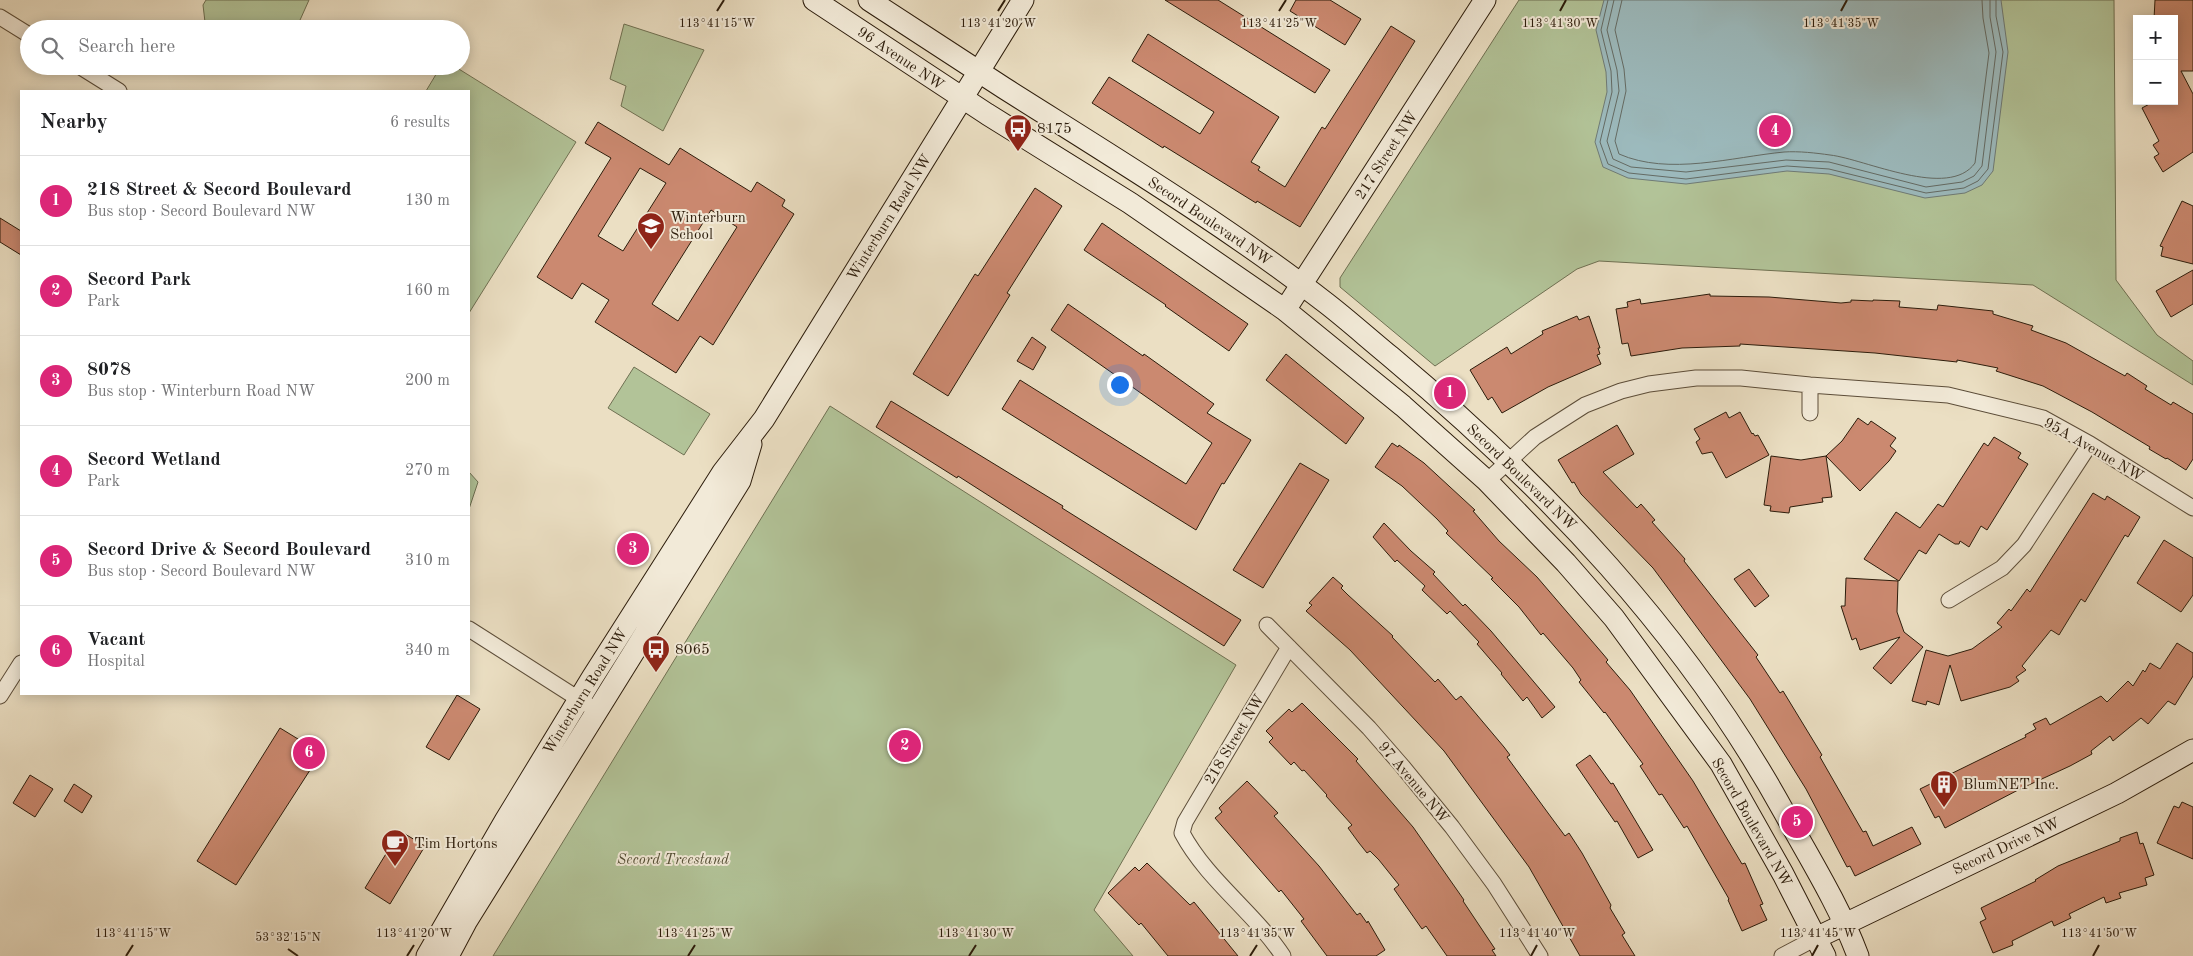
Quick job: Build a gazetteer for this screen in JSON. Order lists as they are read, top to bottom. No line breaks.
{"streets":{"street":["96 Avenue NW","217 Street NW","Winterburn Road NW","Secord Boulevard NW","95A Avenue NW","218 Street NW","97 Avenue NW","Secord Drive NW"]},"crossings":[["96 Avenue NW","Winterburn Road NW"],["96 Avenue NW","Secord Boulevard NW"],["217 Street NW","Secord Boulevard NW"],["Winterburn Road NW","Secord Boulevard NW"],["Secord Boulevard NW","95A Avenue NW"],["Secord Boulevard NW","Secord Drive NW"],["218 Street NW","97 Avenue NW"]],"parks":["Secord Treestand"],"places":{"bus stop":["8175","8065"],"school or university":["Winterburn School"],"building":["BlumNET Inc."],"cafe":["Tim Hortons"]},"page":{"map_buttons":["+","−"],"search":"Search here","heading":["Nearby","6 results"],"pins":["4","1","3","2","6","5"],"list":[{"mark":"1","name":"218 Street & Secord Boulevard","note":"Bus stop · Secord Boulevard NW","value":"130 m"},{"mark":"2","name":"Secord Park","note":"Park","value":"160 m"},{"mark":"3","name":"8078","note":"Bus stop · Winterburn Road NW","value":"200 m"},{"mark":"4","name":"Secord Wetland","note":"Park","value":"270 m"},{"mark":"5","name":"Secord Drive & Secord Boulevard","note":"Bus stop · Secord Boulevard NW","value":"310 m"},{"mark":"6","name":"Vacant","note":"Hospital","value":"340 m"}]},"coordinates":["113°41'15\"W","113°41'20\"W","113°41'25\"W","113°41'30\"W","113°41'35\"W","113°41'40\"W","113°41'45\"W","113°41'50\"W","53°32'15\"N"]}
